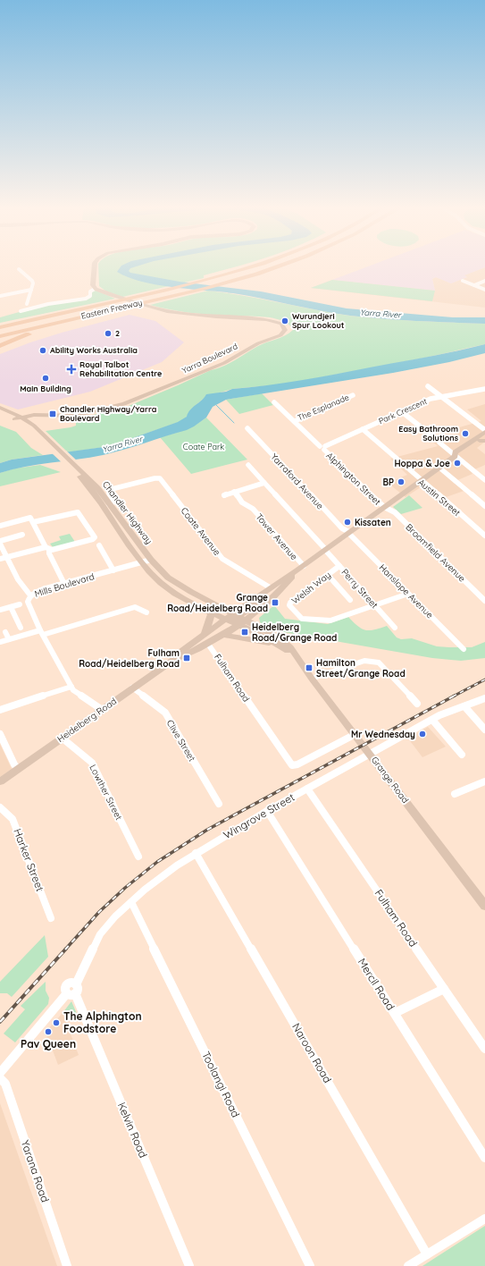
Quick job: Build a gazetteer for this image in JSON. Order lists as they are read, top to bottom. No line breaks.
{"streets":{"highway":["Eastern Freeway"],"main road":["Yarra Boulevard","Chandler Highway","Heidelberg Road","Grange Road"],"street":["The Esplanade","Park Crescent","Alphington Street","Yarraford Avenue","Austin Street","Coate Avenue","Tower Avenue","Broomfield Avenue","Mills Boulevard","Welsh Way","Perry Street","Hanslope Avenue","Fulham Road","Clive Street","Lowther Street","Wingrove Street","Harker Street","Mercil Road","Naroon Road","Toolangi Road","Kelvin Road","Yarana Road"]},"crossings":[["Yarra Boulevard","Chandler Highway"],["The Esplanade","Alphington Street"],["Park Crescent","Alphington Street"],["Park Crescent","Austin Street"],["Alphington Street","Broomfield Avenue"],["Alphington Street","Heidelberg Road"],["Yarraford Avenue","Hanslope Avenue"],["Yarraford Avenue","Heidelberg Road"],["Austin Street","Heidelberg Road"],["Chandler Highway","Coate Avenue"],["Chandler Highway","Mills Boulevard"],["Chandler Highway","Heidelberg Road"],["Chandler Highway","Grange Road"],["Coate Avenue","Heidelberg Road"],["Tower Avenue","Heidelberg Road"],["Broomfield Avenue","Heidelberg Road"],["Mills Boulevard","Heidelberg Road"],["Welsh Way","Perry Street"],["Perry Street","Heidelberg Road"],["Hanslope Avenue","Heidelberg Road"],["Fulham Road","Heidelberg Road"],["Fulham Road","Grange Road"],["Fulham Road","Wingrove Street"],["Heidelberg Road","Clive Street"],["Heidelberg Road","Grange Road"],["Heidelberg Road","Lowther Street"],["Grange Road","Wingrove Street"],["Wingrove Street","Mercil Road"],["Wingrove Street","Naroon Road"],["Wingrove Street","Toolangi Road"],["Wingrove Street","Kelvin Road"]],"water":["Yarra River"],"parks":["Coate Park"],"places":{"other":["Wurundjeri Spur Lookout","2","Ability Works Australia","Main Building","Easy Bathroom Solutions","Hoppa & Joe","BP","Kissaten","Mr Wednesday","The Alphington Foodstore","Pav Queen"],"health":["Royal Talbot Rehabilitation Centre"],"transit":["Chandler Highway/Yarra Boulevard","Grange Road/Heidelberg Road","Heidelberg Road/Grange Road","Fulham Road/Heidelberg Road","Hamilton Street/Grange Road"]}}
